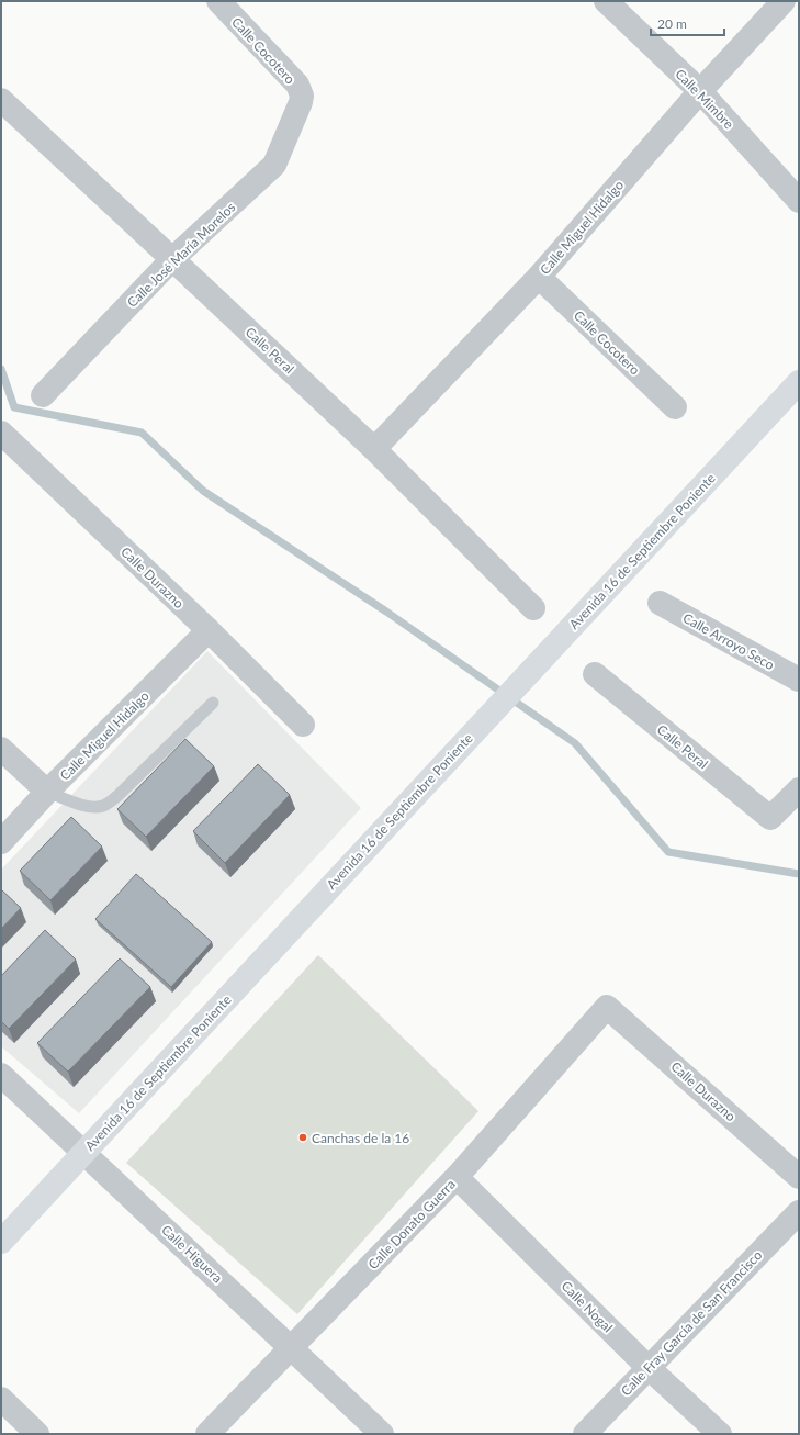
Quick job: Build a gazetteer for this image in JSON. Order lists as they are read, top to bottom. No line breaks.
{"streets":{"main road":["Avenida 16 de Septiembre Poniente"],"street":["Calle Cocotero","Calle Mimbre","Calle Miguel Hidalgo","Calle José María Morelos","Calle Peral","Calle Durazno","Calle Arroyo Seco","Calle Donato Guerra","Calle Higuera","Calle Nogal","Calle Fray García de San Francisco"]},"crossings":[["Calle Cocotero","Calle Miguel Hidalgo"],["Calle Cocotero","Calle José María Morelos"],["Calle Mimbre","Calle Miguel Hidalgo"],["Calle Miguel Hidalgo","Calle Peral"],["Calle Miguel Hidalgo","Calle Durazno"],["Calle José María Morelos","Calle Peral"],["Avenida 16 de Septiembre Poniente","Calle Higuera"],["Calle Durazno","Calle Donato Guerra"],["Calle Donato Guerra","Calle Higuera"],["Calle Donato Guerra","Calle Nogal"],["Calle Nogal","Calle Fray García de San Francisco"]],"places":["Canchas de la 16"],"scale_bar":"20 m"}
